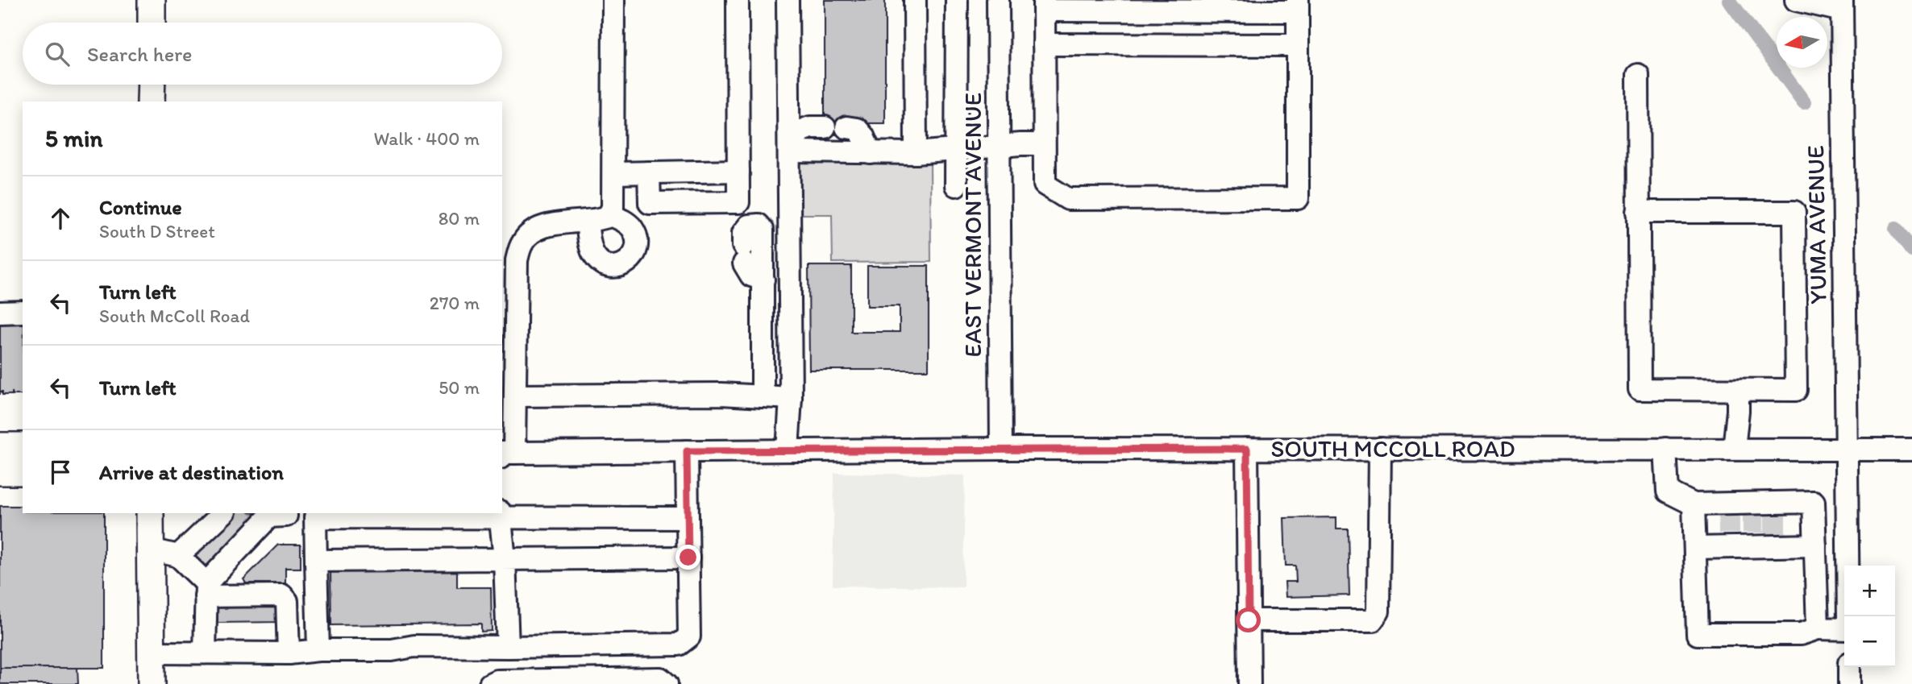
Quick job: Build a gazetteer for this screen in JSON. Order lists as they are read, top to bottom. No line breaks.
{"streets":{"street":["EAST VERMONT AVENUE","YUMA AVENUE","SOUTH MCCOLL ROAD"]},"crossings":[["EAST VERMONT AVENUE","SOUTH MCCOLL ROAD"],["YUMA AVENUE","SOUTH MCCOLL ROAD"]],"north":"left","page":{"search":"Search here","heading":["5 min","Walk · 400 m"],"list":[["Continue","South D Street","80 m"],["Turn left","South McColl Road","270 m"],["Turn left","50 m"],"Arrive at destination"],"map_buttons":["+","−"]}}
